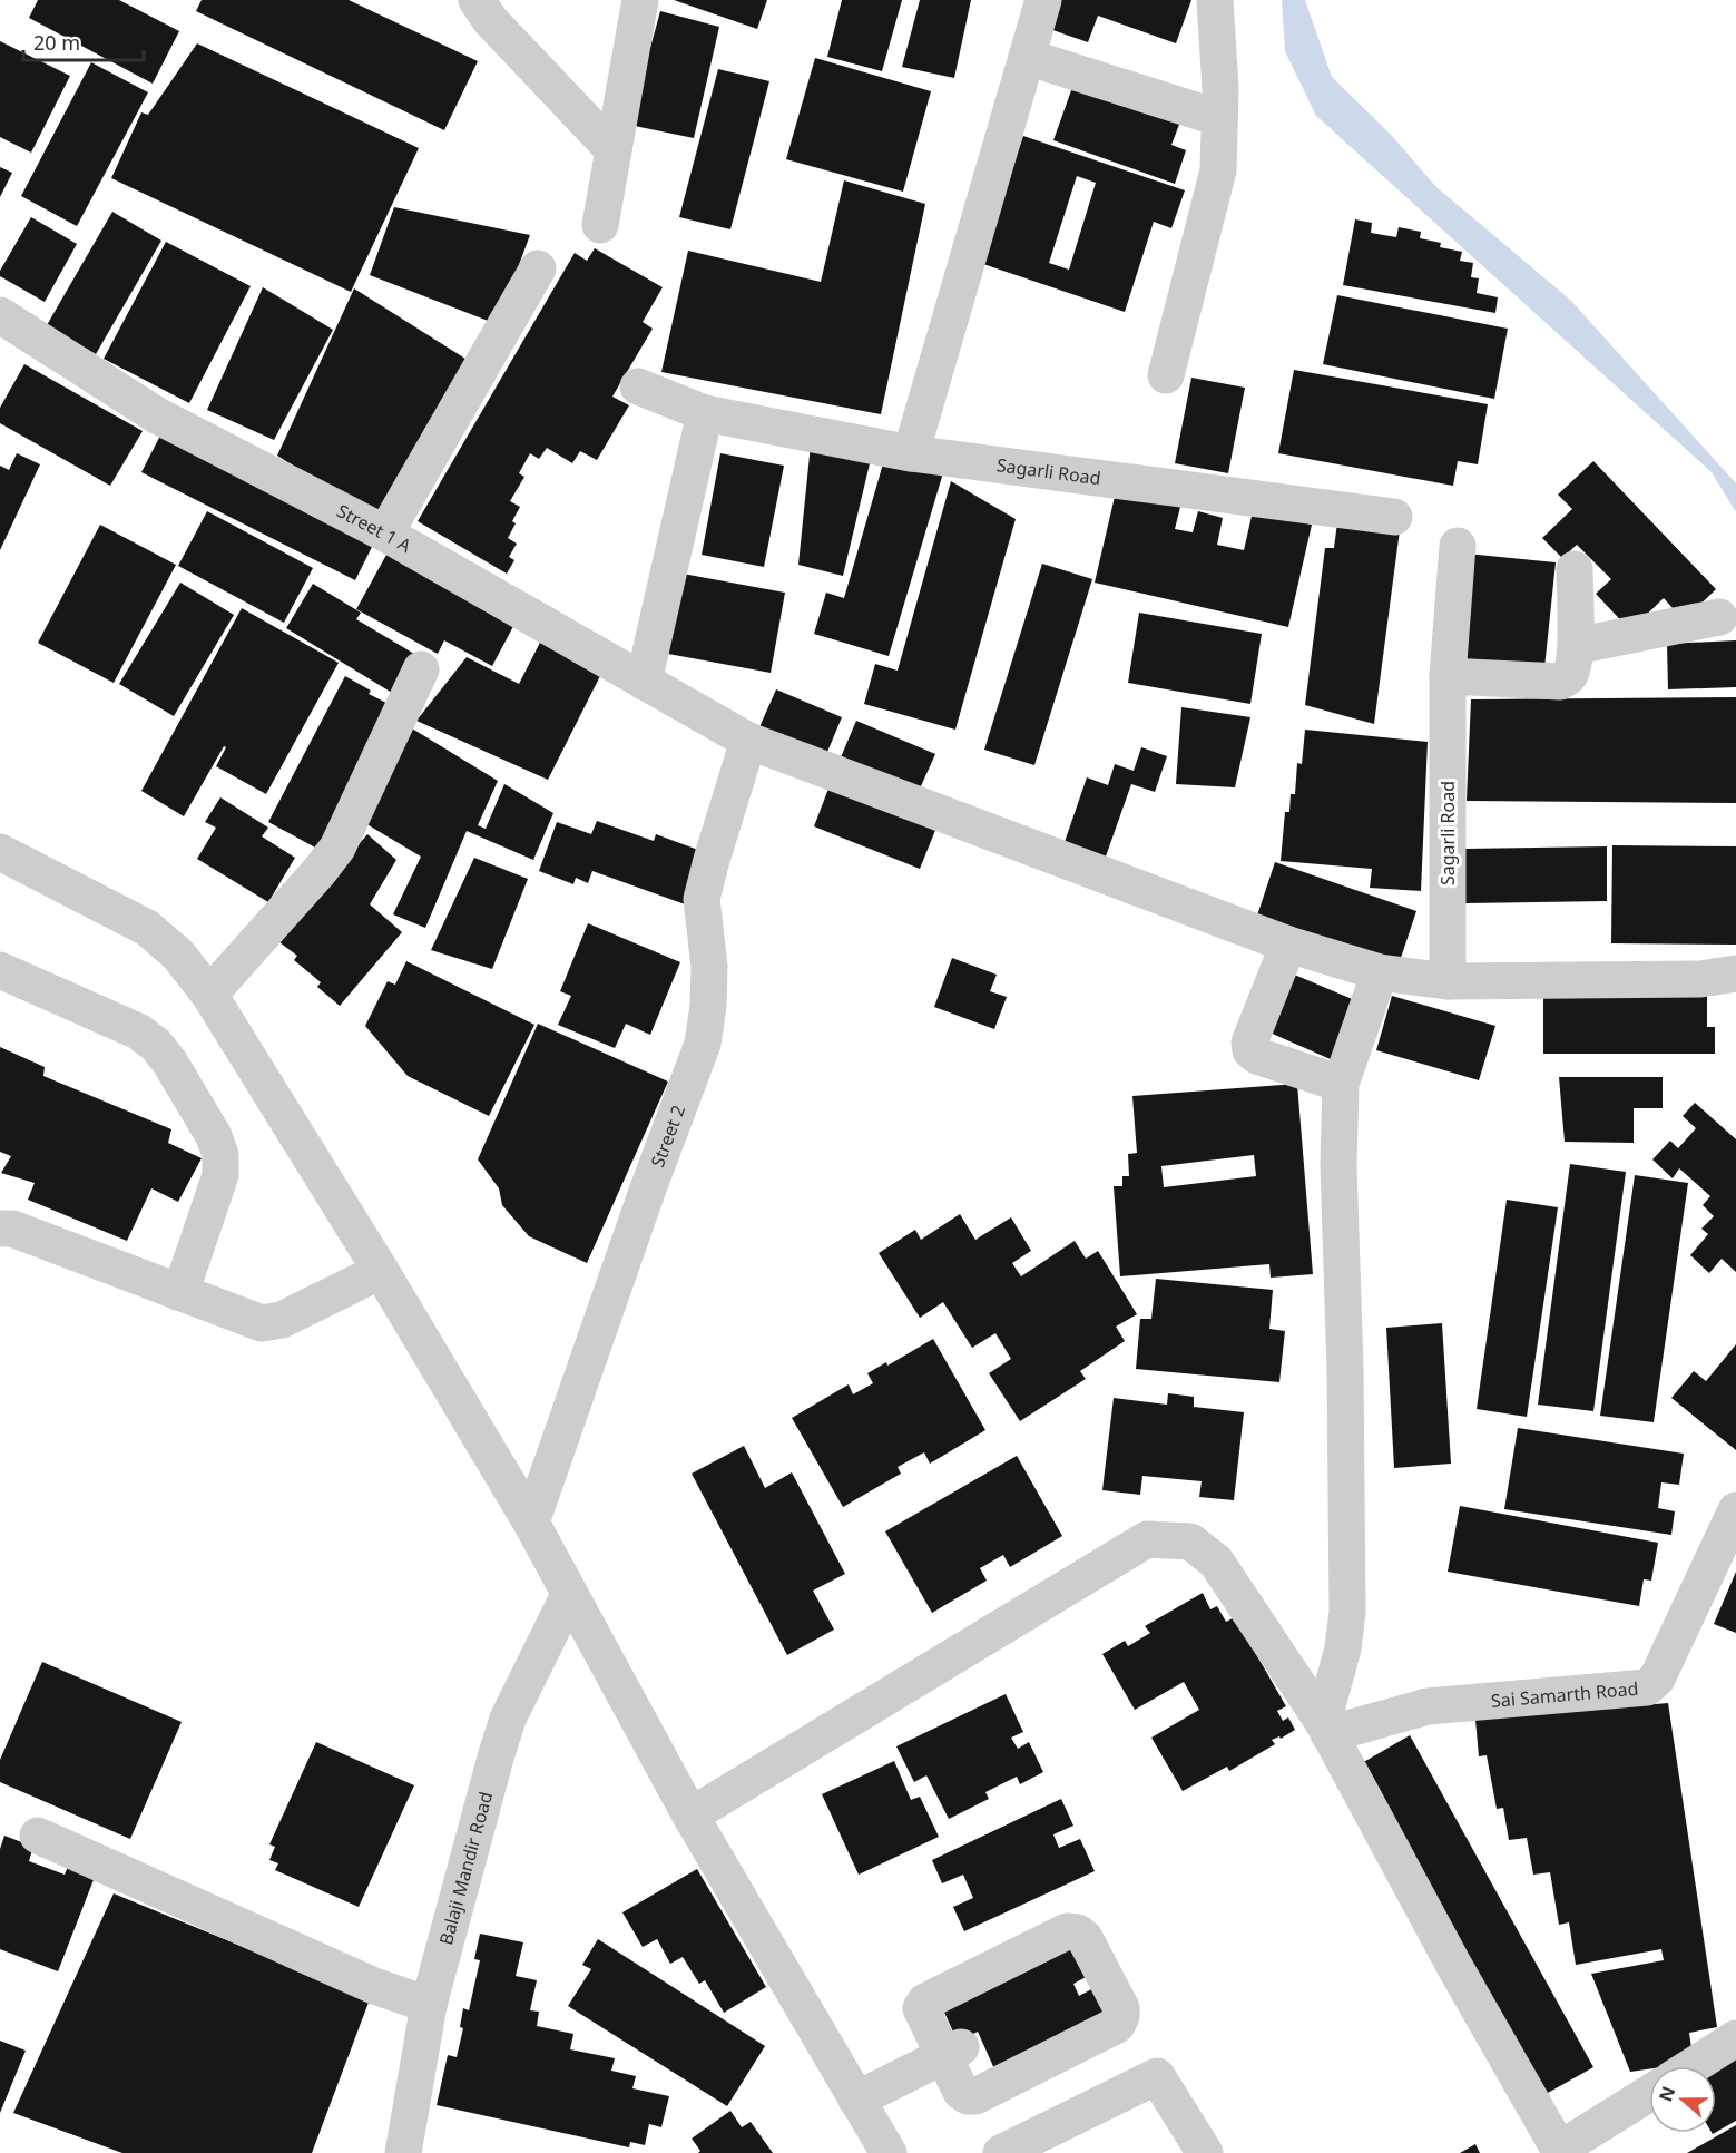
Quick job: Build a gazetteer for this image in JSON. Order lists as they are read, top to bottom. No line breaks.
{"streets":{"street":["Sagarli Road","Street 1 A","Street 2","Sai Samarth Road","Balaji Mandir Road"]},"crossings":[["Sagarli Road","Street 1 A"],["Street 1 A","Street 2"]],"scale_bar":"20 m","north":"left"}
